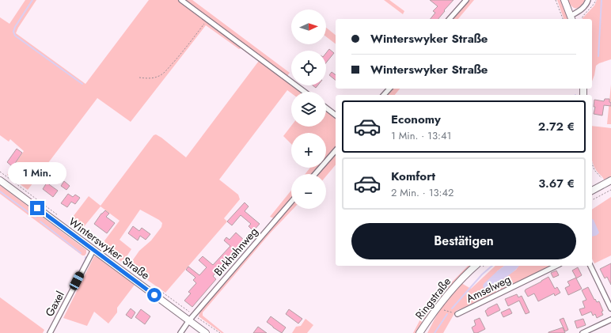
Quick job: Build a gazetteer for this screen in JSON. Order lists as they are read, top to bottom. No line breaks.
{"streets":{"street":["Winterswyker Straße","Birkhahnweg","Amselweg","Ringstraße","Gaxel"]},"crossings":[["Winterswyker Straße","Birkhahnweg"],["Winterswyker Straße","Gaxel"]],"north":"right","page":{"map_buttons":["+","−"],"banner":["Winterswyker Straße","Winterswyker Straße"],"list":[{"name":"Economy","note":"1 Min. · 13:41","value":"2.72 €"},{"name":"Komfort","note":"2 Min. · 13:42","value":"3.67 €"}],"bubble":"1 Min.","buttons":"Bestätigen"}}
